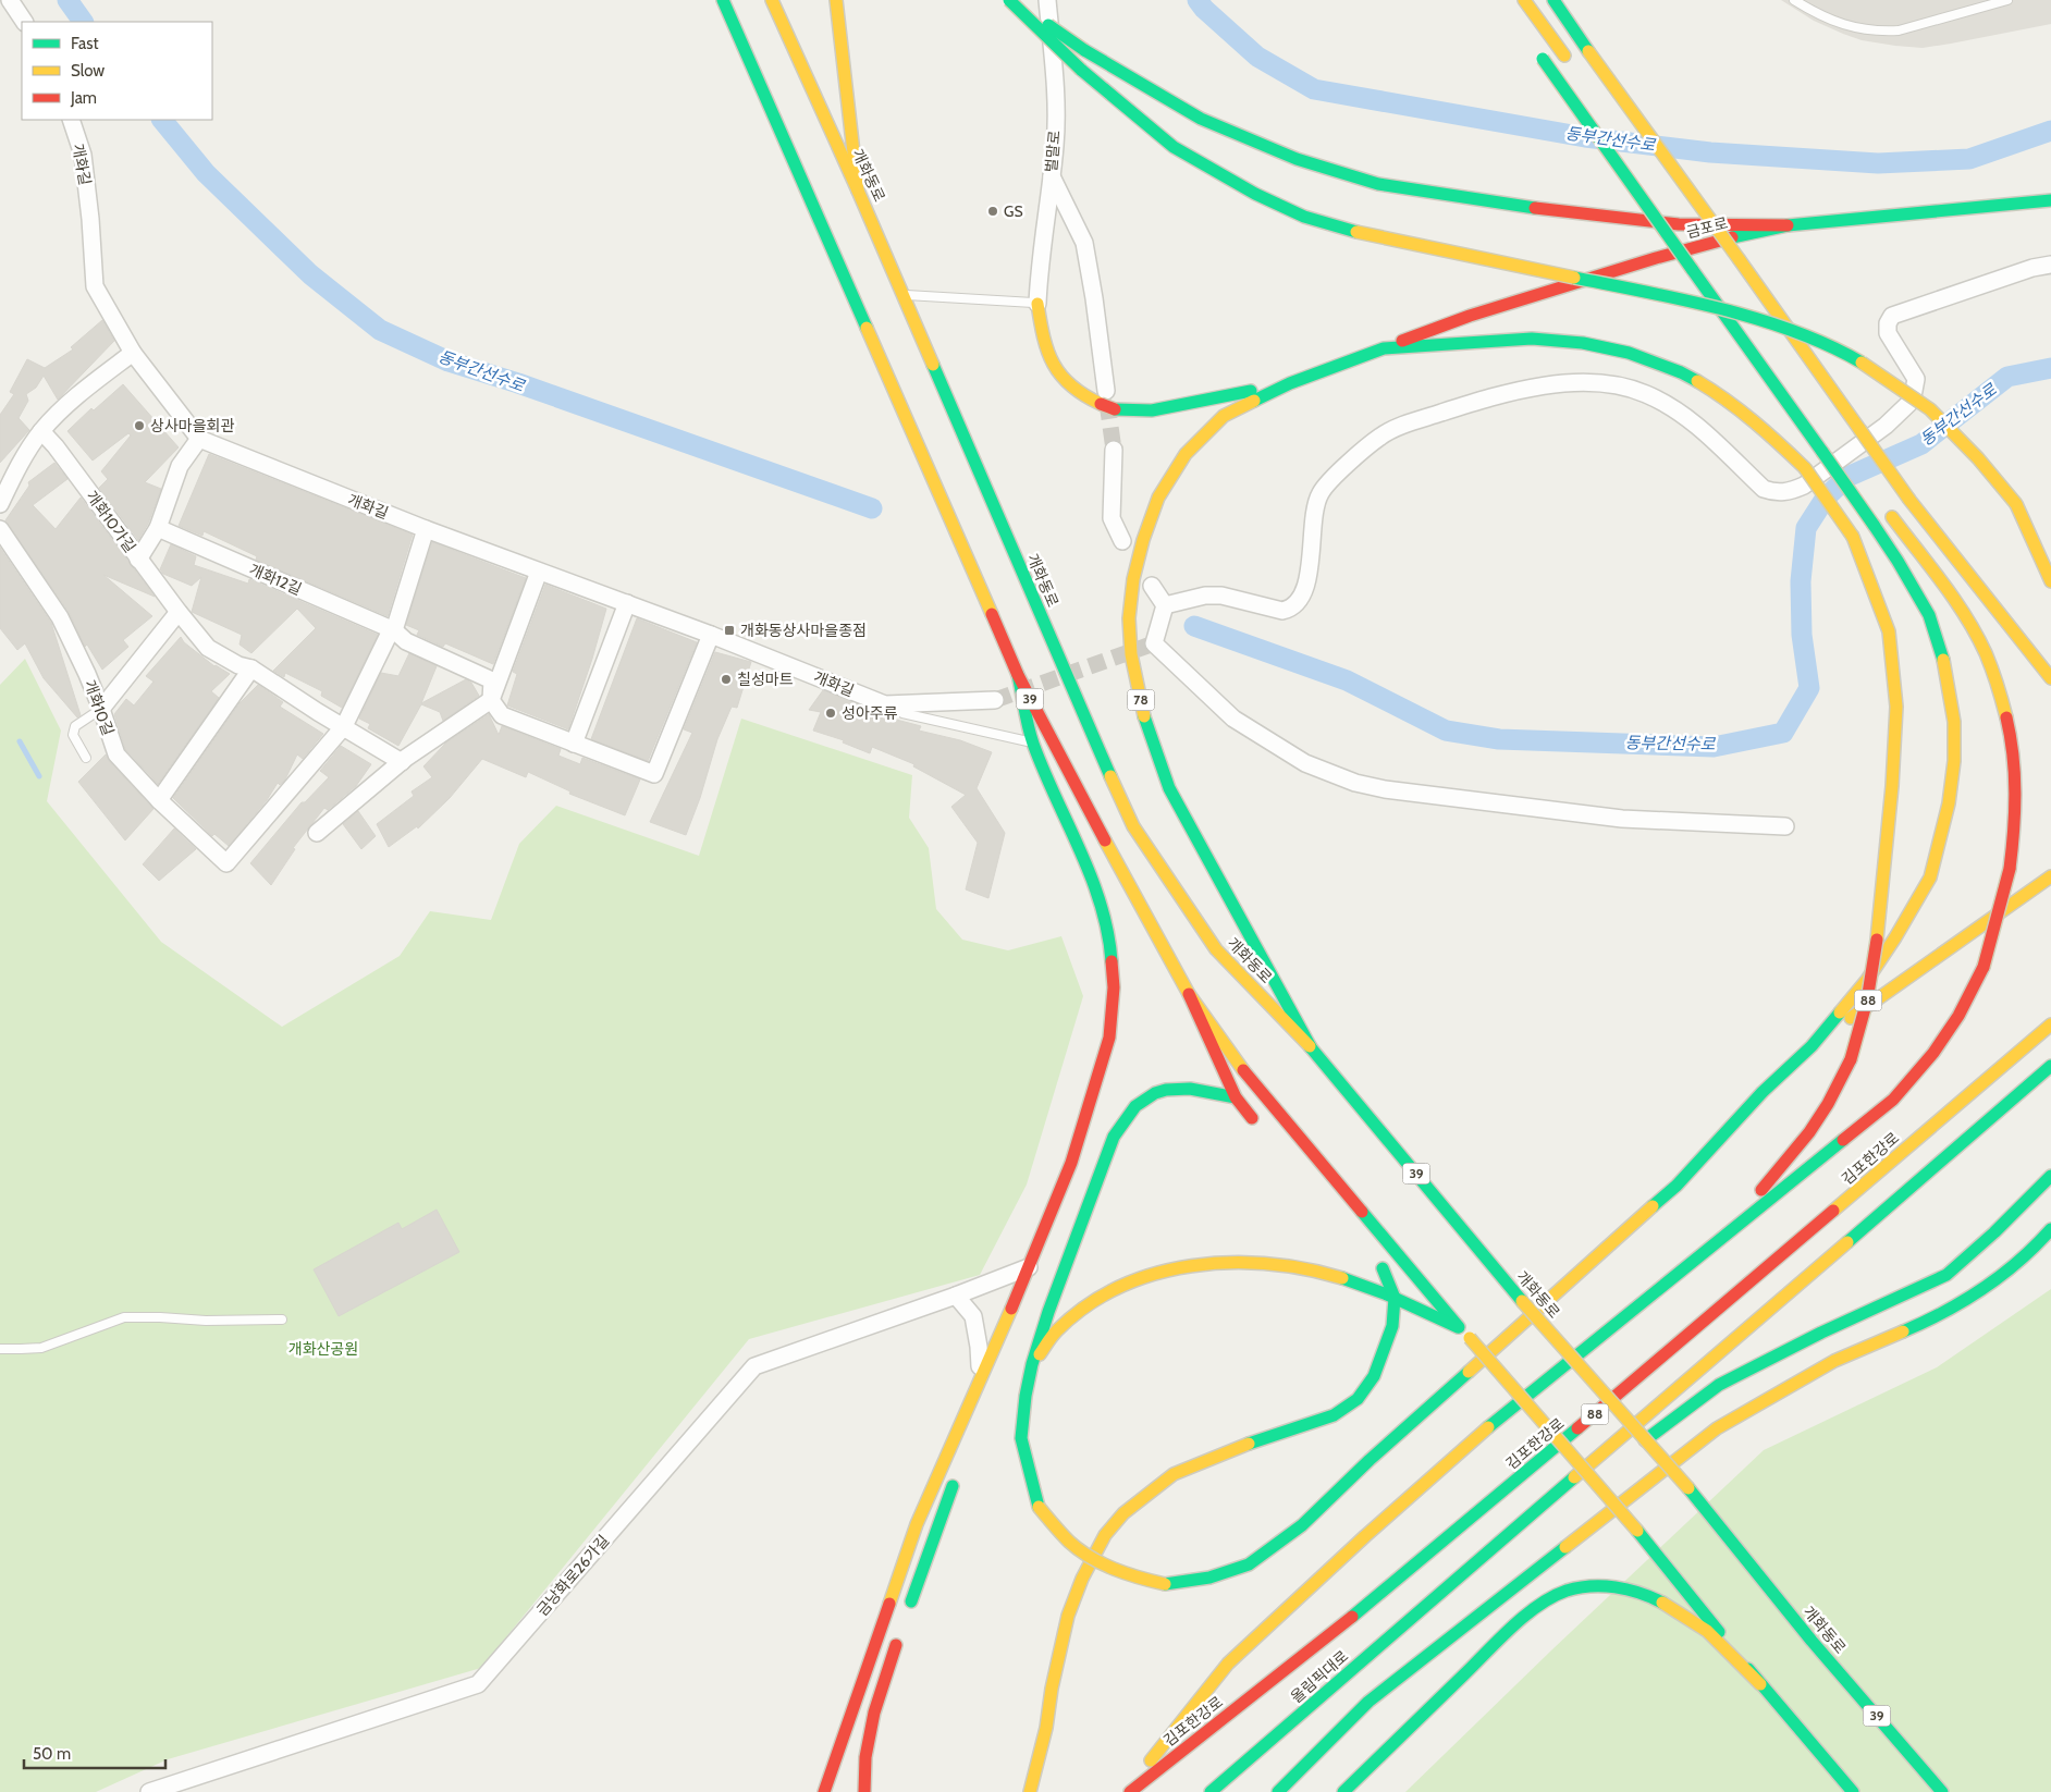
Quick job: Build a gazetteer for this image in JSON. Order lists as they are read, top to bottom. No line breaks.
{"streets":{"main road":["개화동로","금포로","39","78","88","김포한강로","올림픽대로"],"street":["벌말로","개화길","개화10가길","개화12길","개화10길","금낭화로26가길"]},"crossings":[["개화동로","78"],["금포로","78"],["금포로","88"],["개화10가길","개화10길"],["78","88"],["88","올림픽대로"]],"water":["동부간선수로"],"parks":["개화산공원"],"places":{"other":["GS","상사마을회관","칠성마트","성아주류"],"transit":["개화동상사마을종점"]},"legend":["Fast","Slow","Jam"],"scale_bar":"50 m"}
